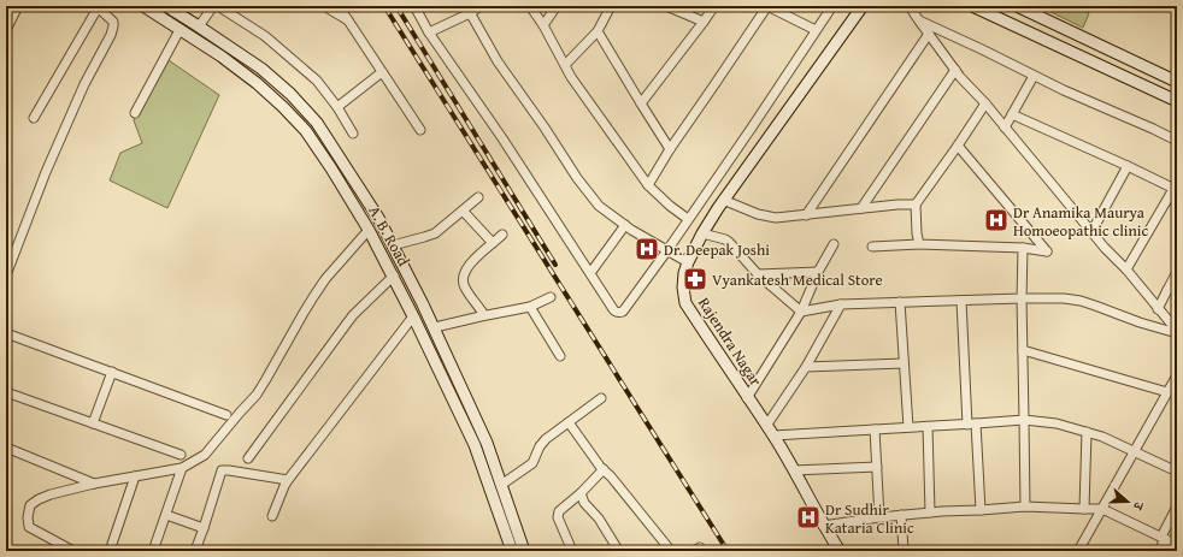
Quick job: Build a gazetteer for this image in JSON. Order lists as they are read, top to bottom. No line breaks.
{"streets":{"main road":["A. B. Road","Rajendra Nagar"]},"places":{"hospital":["Dr Anamika Maurya Homoeopathic clinic","Dr. Deepak Joshi","Dr Sudhir Kataria Clinic"],"pharmacy":["Vyankatesh Medical Store"]},"north":"right"}
